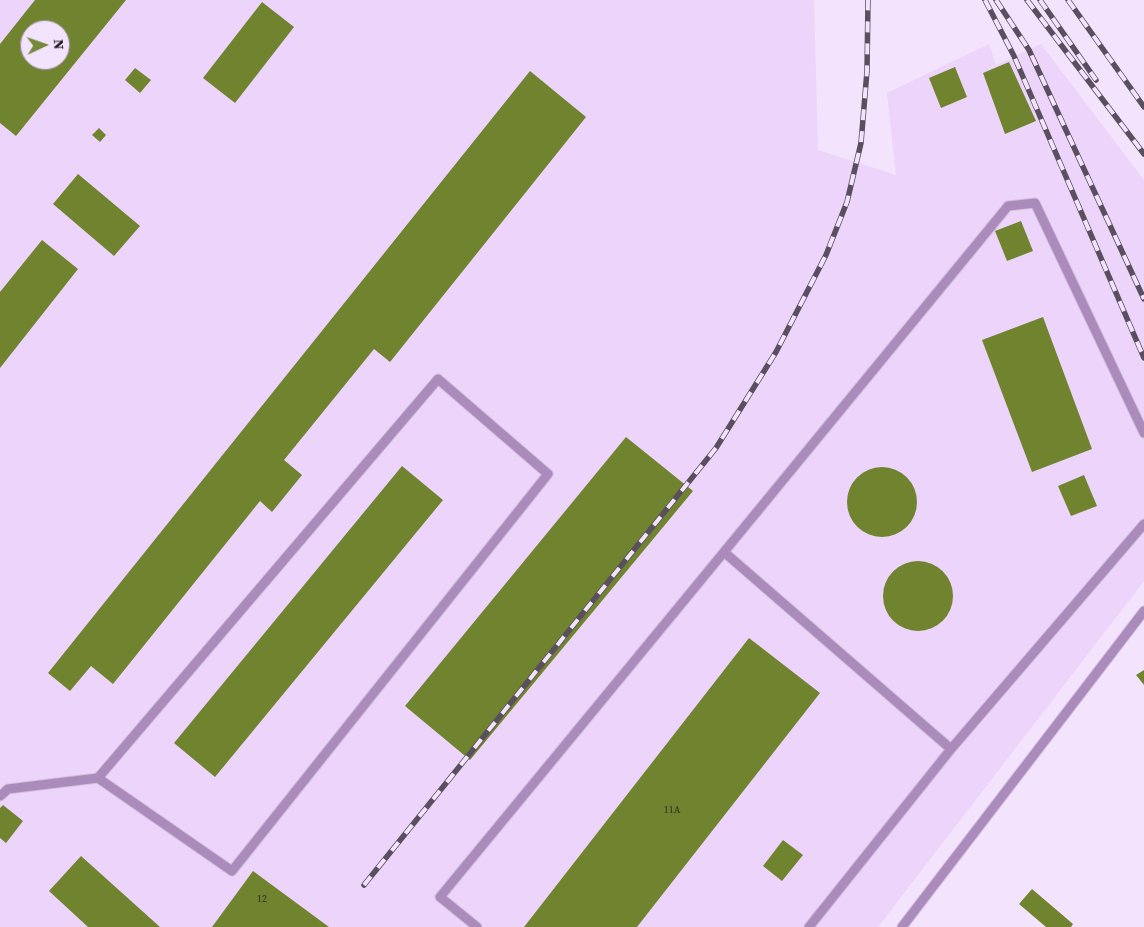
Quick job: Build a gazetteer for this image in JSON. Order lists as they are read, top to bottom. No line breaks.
{"house_numbers":["11А","12"],"north":"right"}
